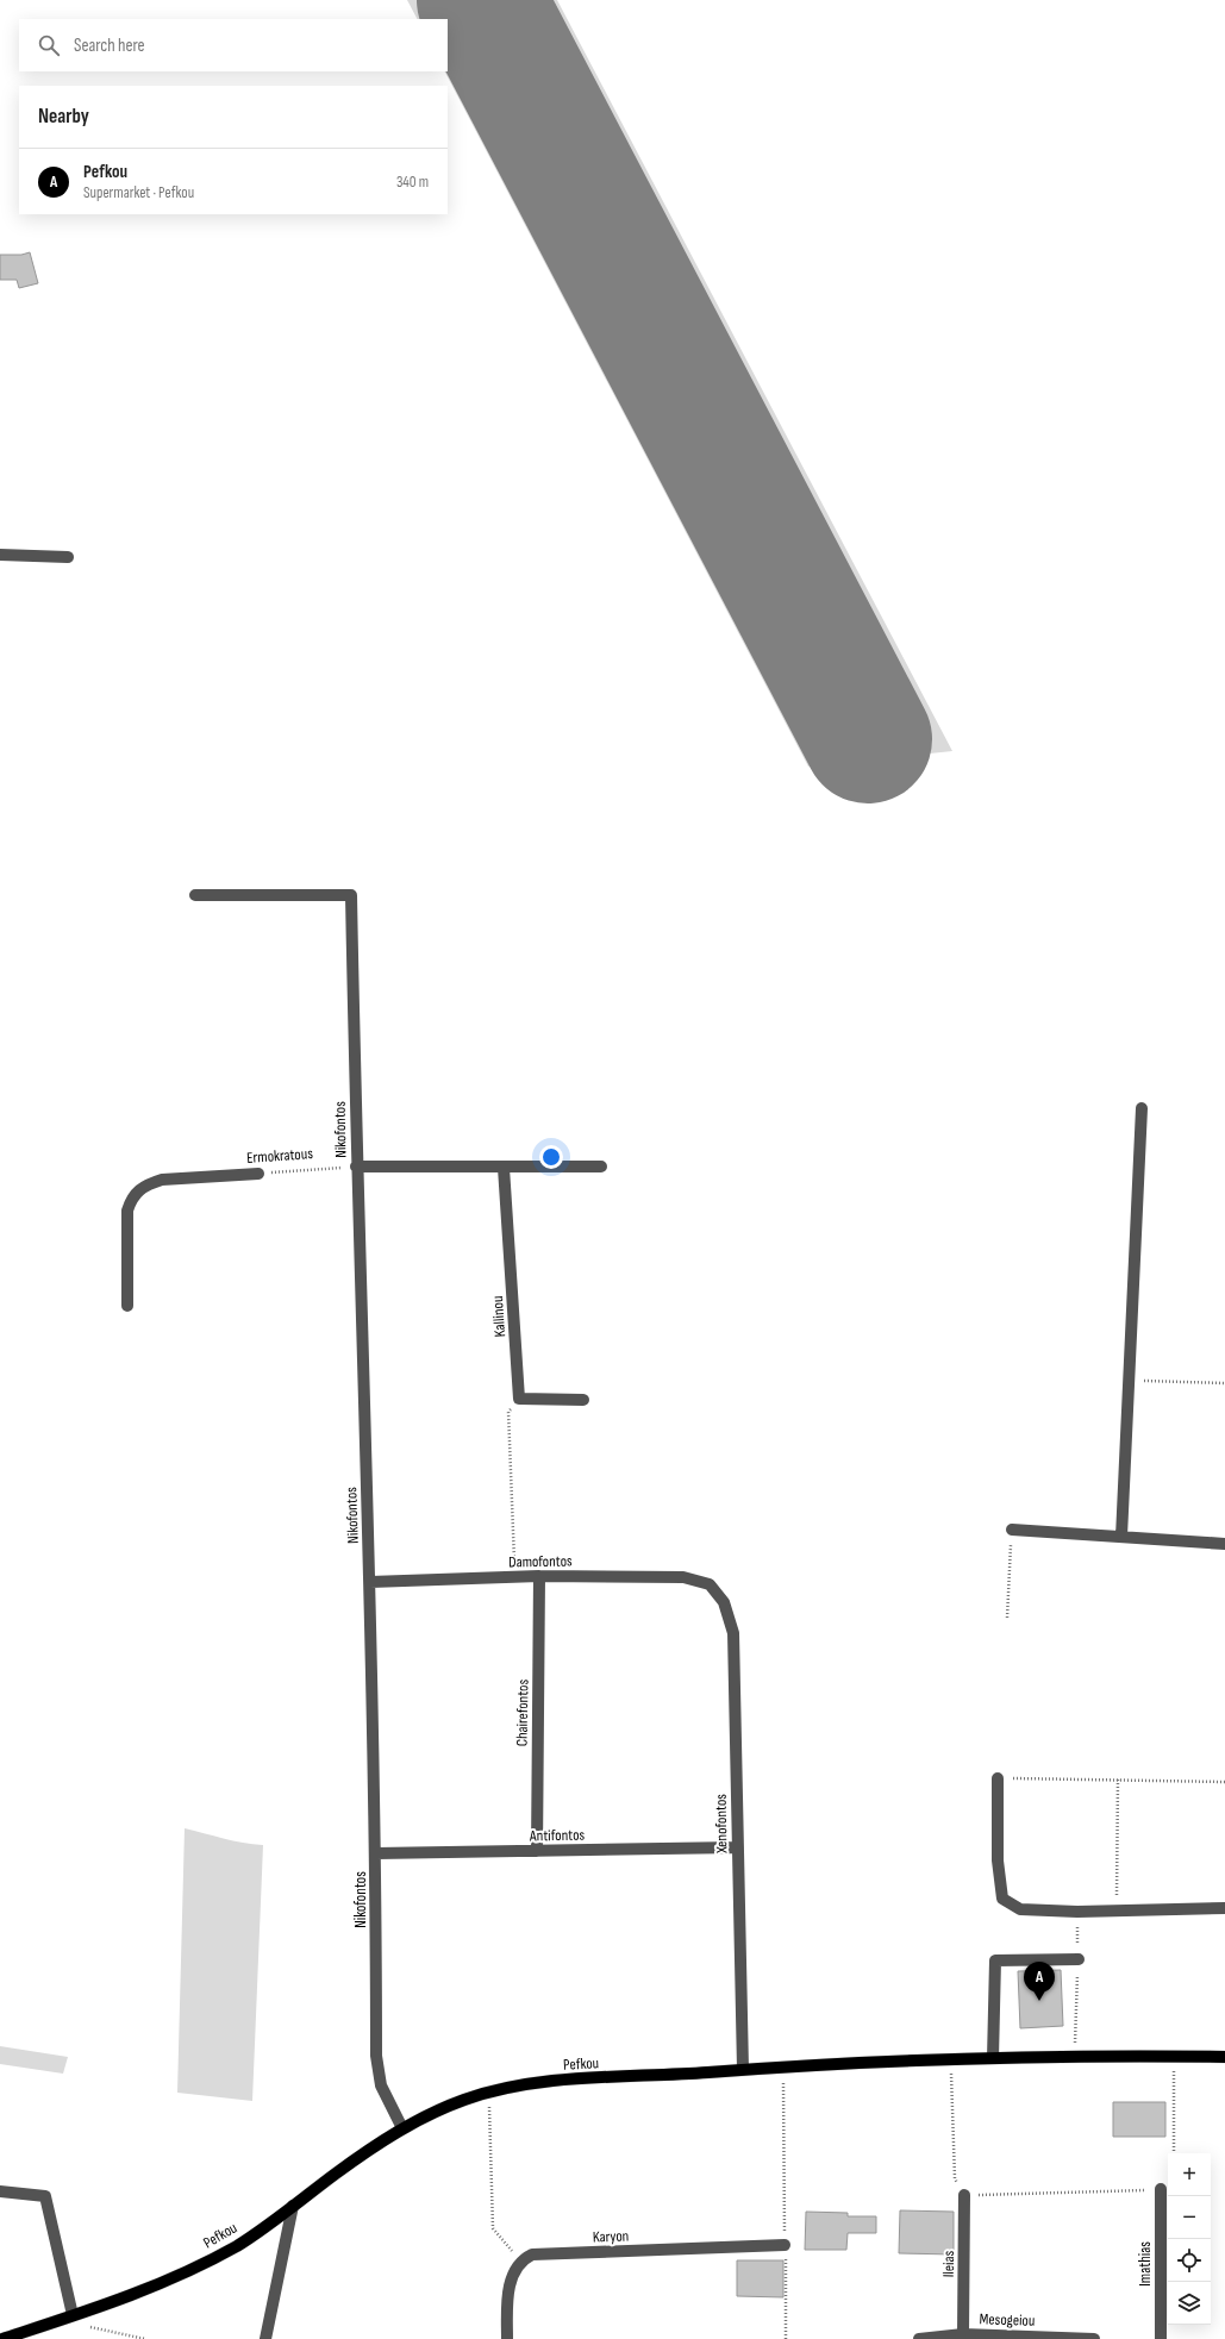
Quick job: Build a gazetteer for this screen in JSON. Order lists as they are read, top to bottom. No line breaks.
{"streets":{"main road":["Pefkou"],"street":["Nikofontos","Ermokratous","Kallinou","Damofontos","Chairefontos","Xenofontos","Antifontos","Karyon","Ileias","Imathias","Mesogeiou"]},"crossings":[["Nikofontos","Ermokratous"],["Nikofontos","Damofontos"],["Nikofontos","Antifontos"],["Nikofontos","Pefkou"],["Damofontos","Chairefontos"],["Damofontos","Xenofontos"],["Chairefontos","Antifontos"],["Xenofontos","Antifontos"],["Xenofontos","Pefkou"],["Ileias","Mesogeiou"]],"page":{"search":"Search here","heading":"Nearby","list":[{"mark":"A","name":"Pefkou","note":"Supermarket · Pefkou","value":"340 m"}],"pins":"A","map_buttons":["+","−"]}}
